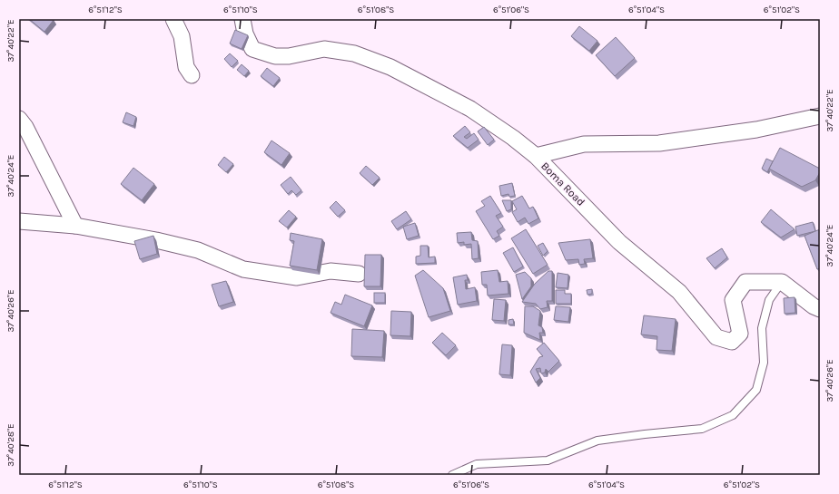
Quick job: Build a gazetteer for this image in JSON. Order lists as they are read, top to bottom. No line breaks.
{"streets":{"street":["Boma Road"]},"coordinates":["6°51'12\"S","6°51'10\"S","6°51'08\"S","6°51'06\"S","6°51'04\"S","6°51'02\"S","37°40'22\"E","37°40'24\"E","37°40'26\"E","37°40'28\"E"]}
